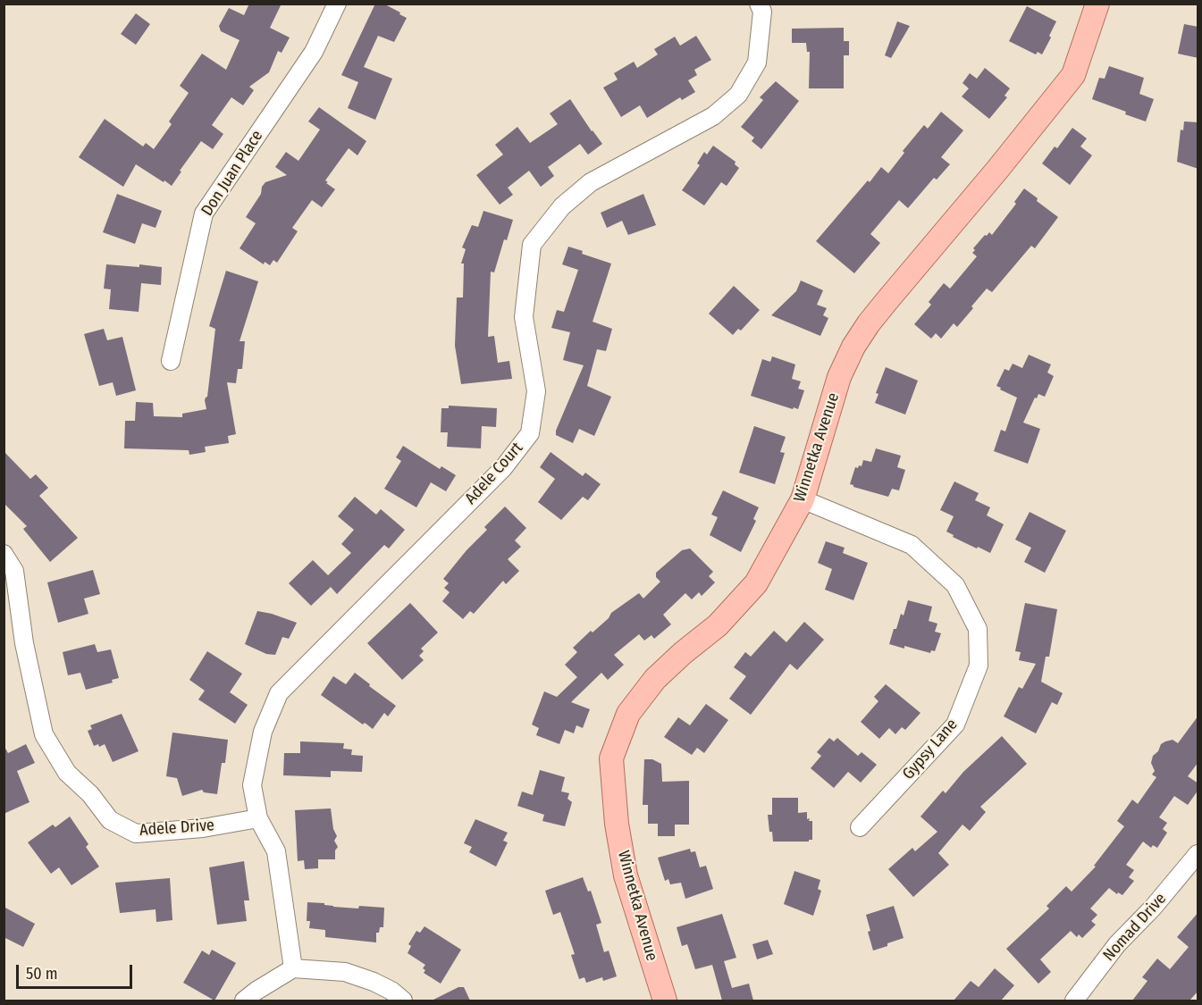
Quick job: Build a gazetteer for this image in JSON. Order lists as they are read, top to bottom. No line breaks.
{"streets":{"main road":["Winnetka Avenue"],"street":["Don Juan Place","Adele Court","Gypsy Lane","Adele Drive","Nomad Drive"]},"crossings":[["Winnetka Avenue","Gypsy Lane"],["Adele Court","Adele Drive"]],"scale_bar":"50 m"}
